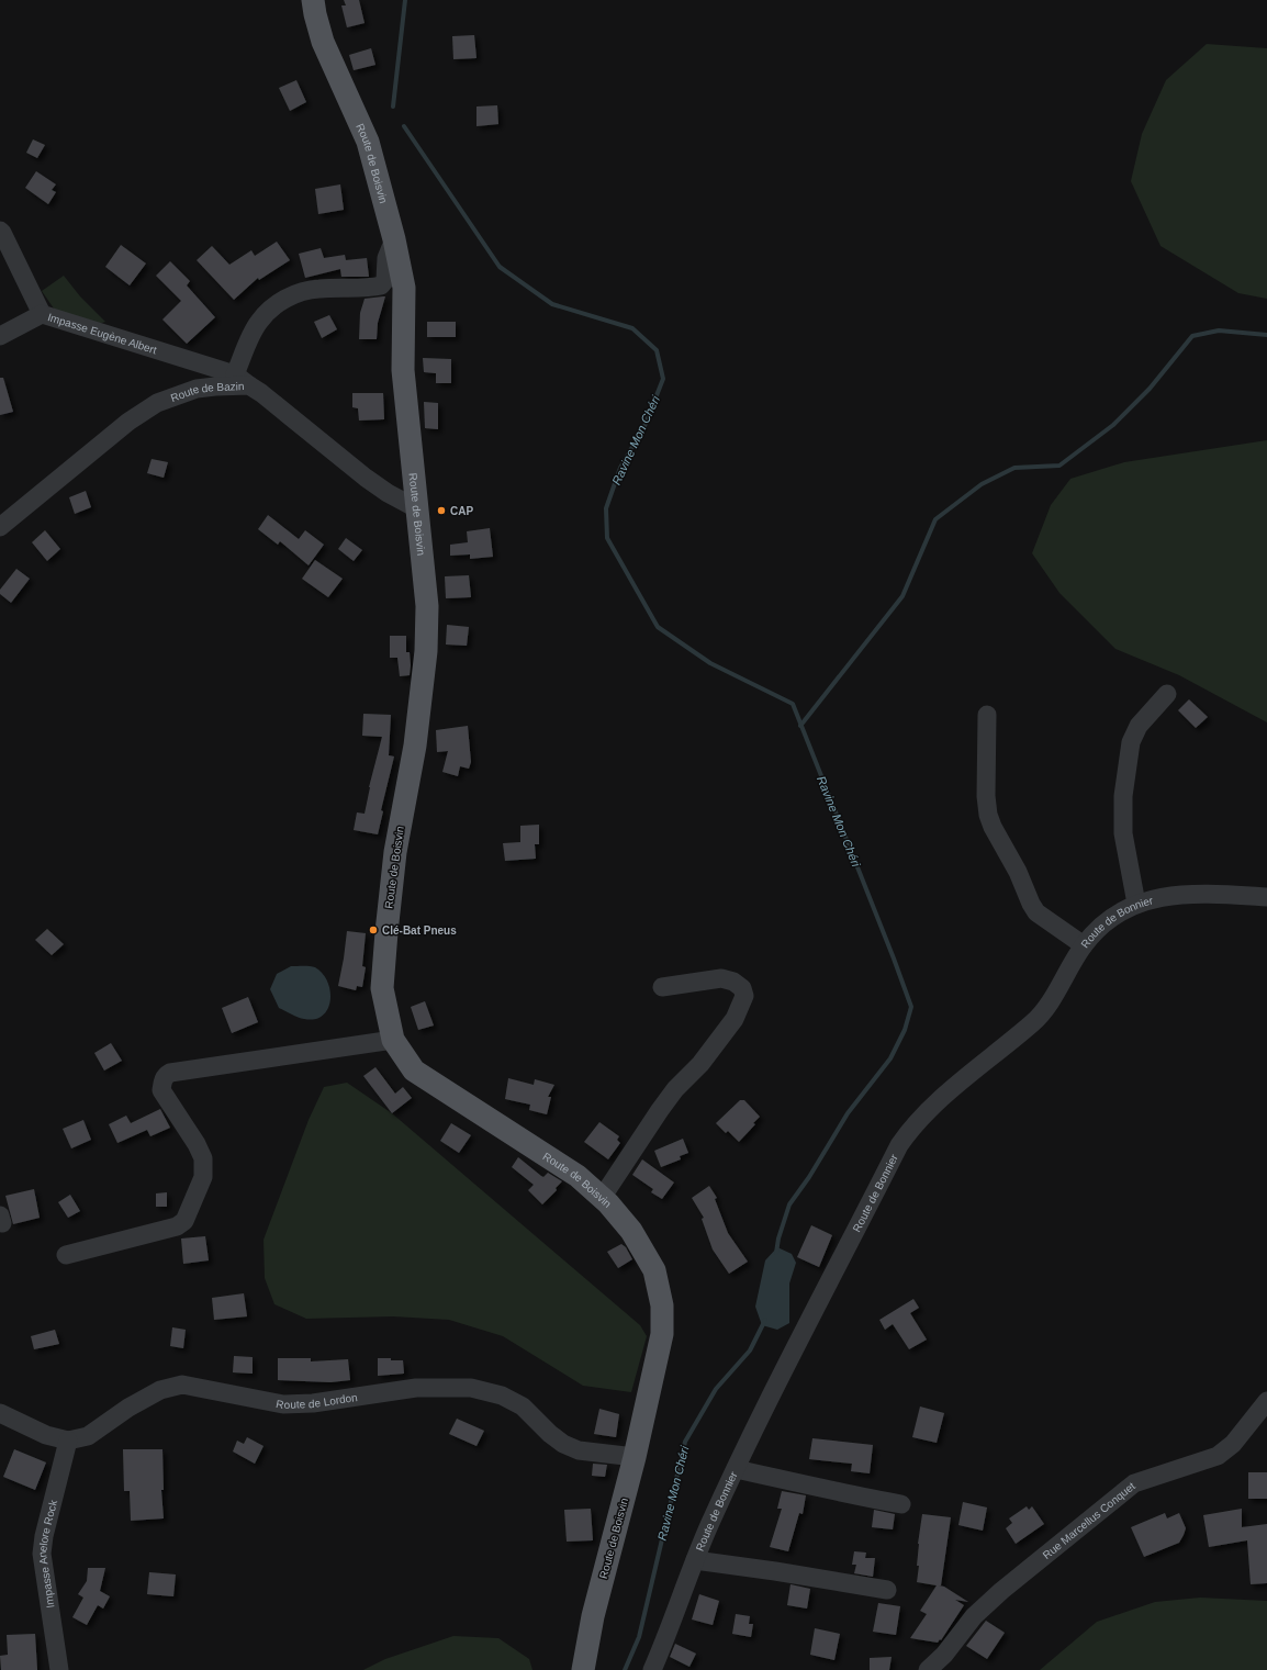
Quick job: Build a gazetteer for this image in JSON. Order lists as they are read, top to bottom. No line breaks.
{"streets":{"main road":["Route de Boisvin"],"street":["Impasse Eugène Albert","Route de Bazin","Route de Bonnier","Route de Lordon","Rue Marcellus Conquet","Impasse Anelore Rock"]},"crossings":[["Route de Boisvin","Route de Bazin"],["Route de Boisvin","Route de Lordon"],["Impasse Eugène Albert","Route de Bazin"],["Route de Lordon","Impasse Anelore Rock"]],"water":["Ravine Mon Chéri"],"places":["CAP","Clé-Bat Pneus"]}
